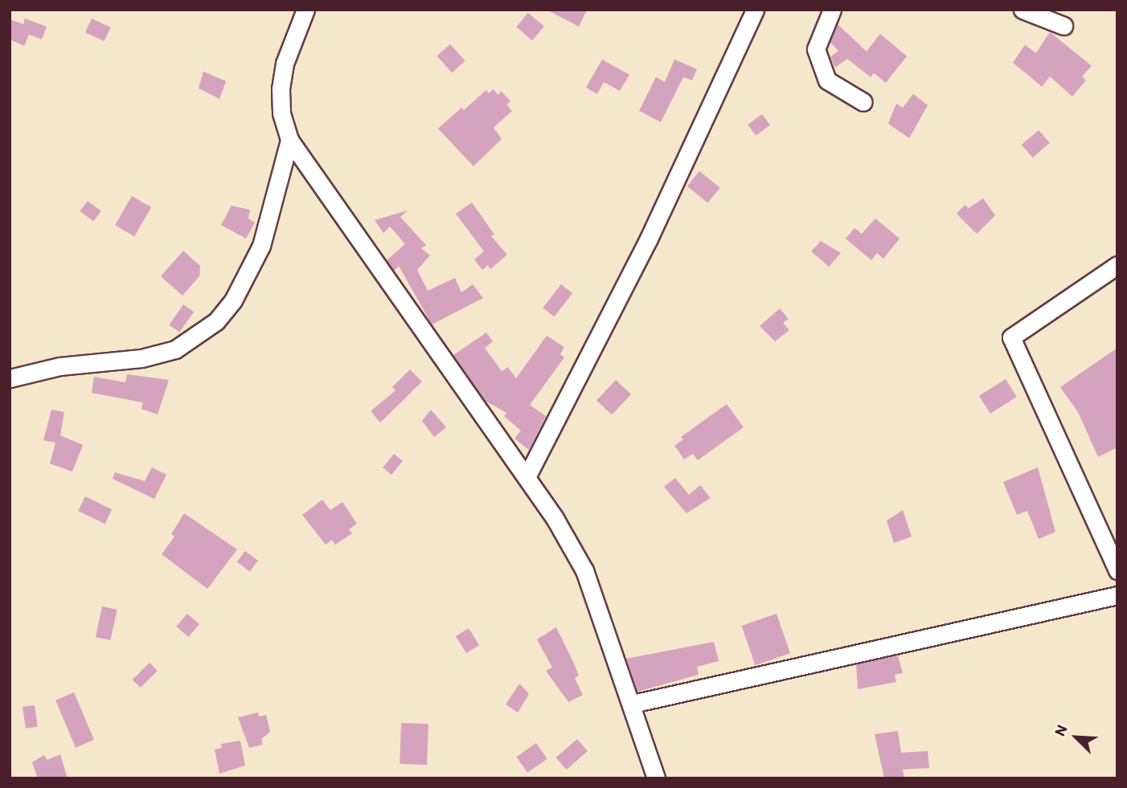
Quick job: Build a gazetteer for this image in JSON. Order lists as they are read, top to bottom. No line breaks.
{"north":"top left"}
